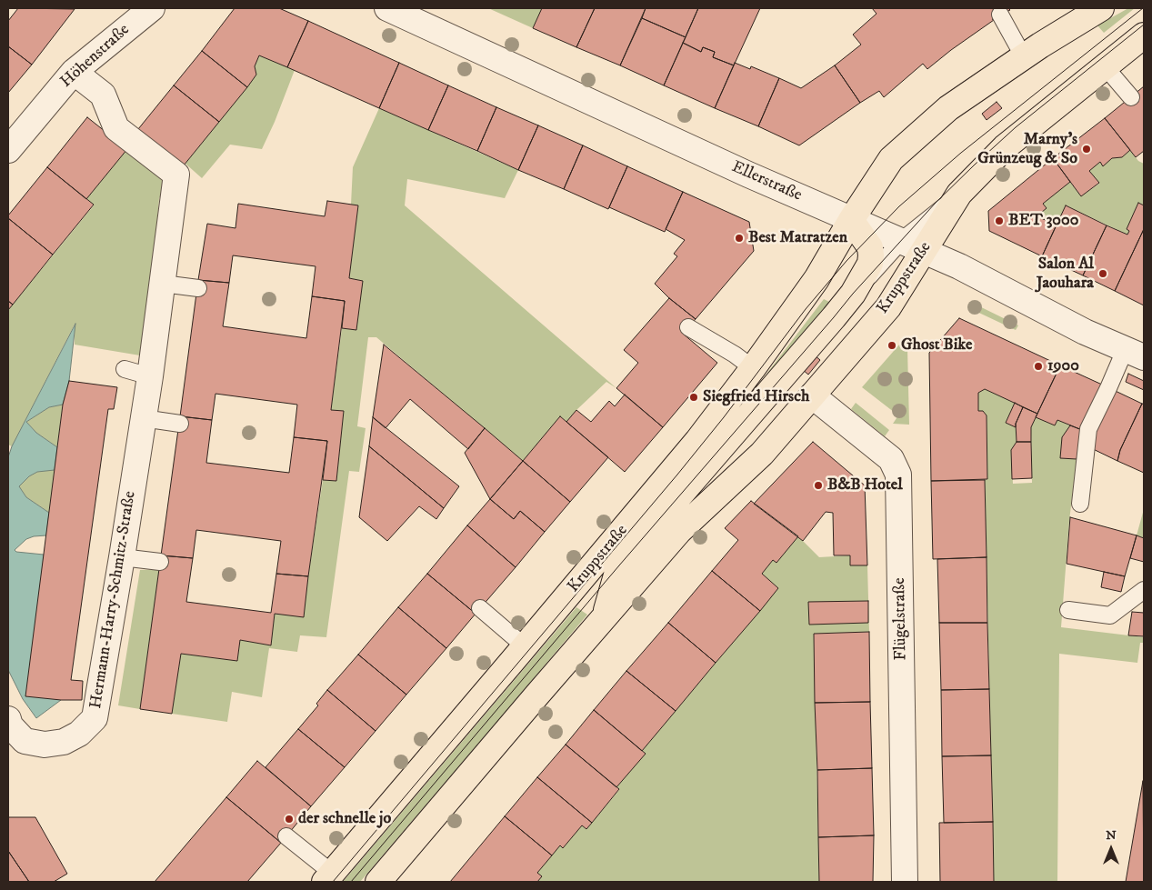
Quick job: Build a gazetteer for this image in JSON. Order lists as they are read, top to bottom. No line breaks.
{"streets":{"main road":["Kruppstraße"],"street":["Höhenstraße","Ellerstraße","Hermann-Harry-Schmitz-Straße","Flügelstraße"]},"crossings":[["Höhenstraße","Hermann-Harry-Schmitz-Straße"],["Ellerstraße","Kruppstraße"],["Kruppstraße","Flügelstraße"]],"places":["Marny's Grünzeug & So","BET 3000","Best Matratzen","Salon Al Jaouhara","Ghost Bike","1900","Siegfried Hirsch","B&B Hotel","der schnelle jo"],"north":"top"}
